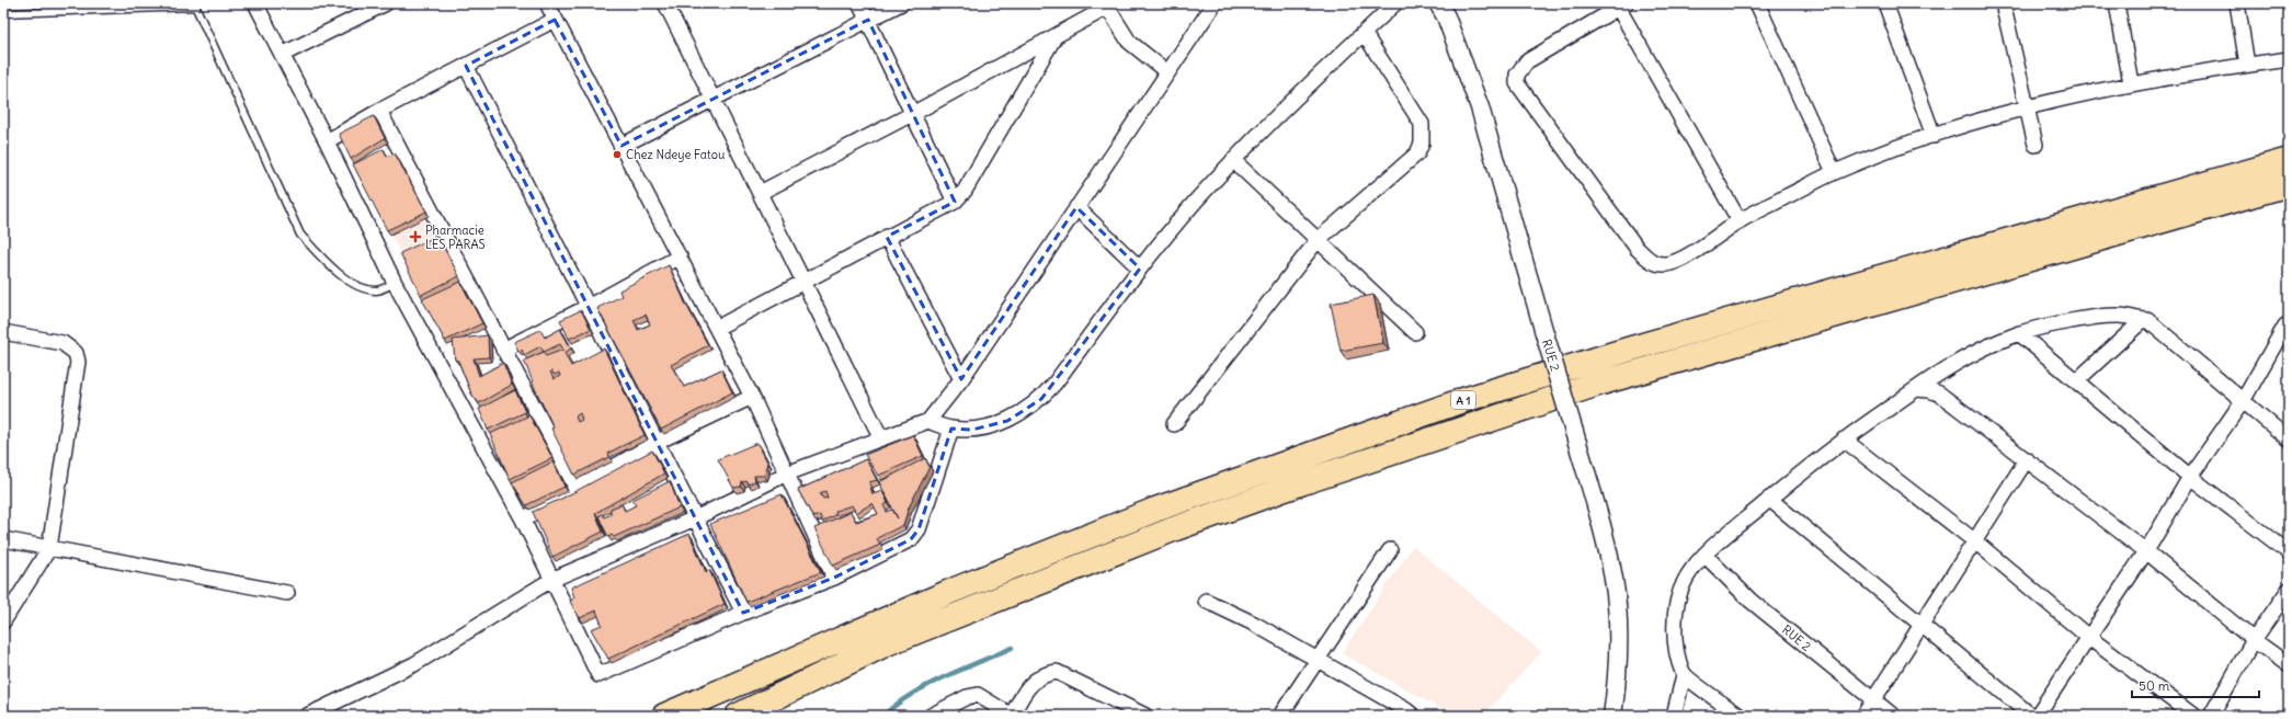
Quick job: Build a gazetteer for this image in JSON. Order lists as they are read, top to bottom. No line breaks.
{"streets":{"highway":["A 1"],"street":["RUE 2"]},"places":{"other":["Chez Ndeye Fatou"],"health":["Pharmacie LES PARAS"]},"scale_bar":"50 m"}
